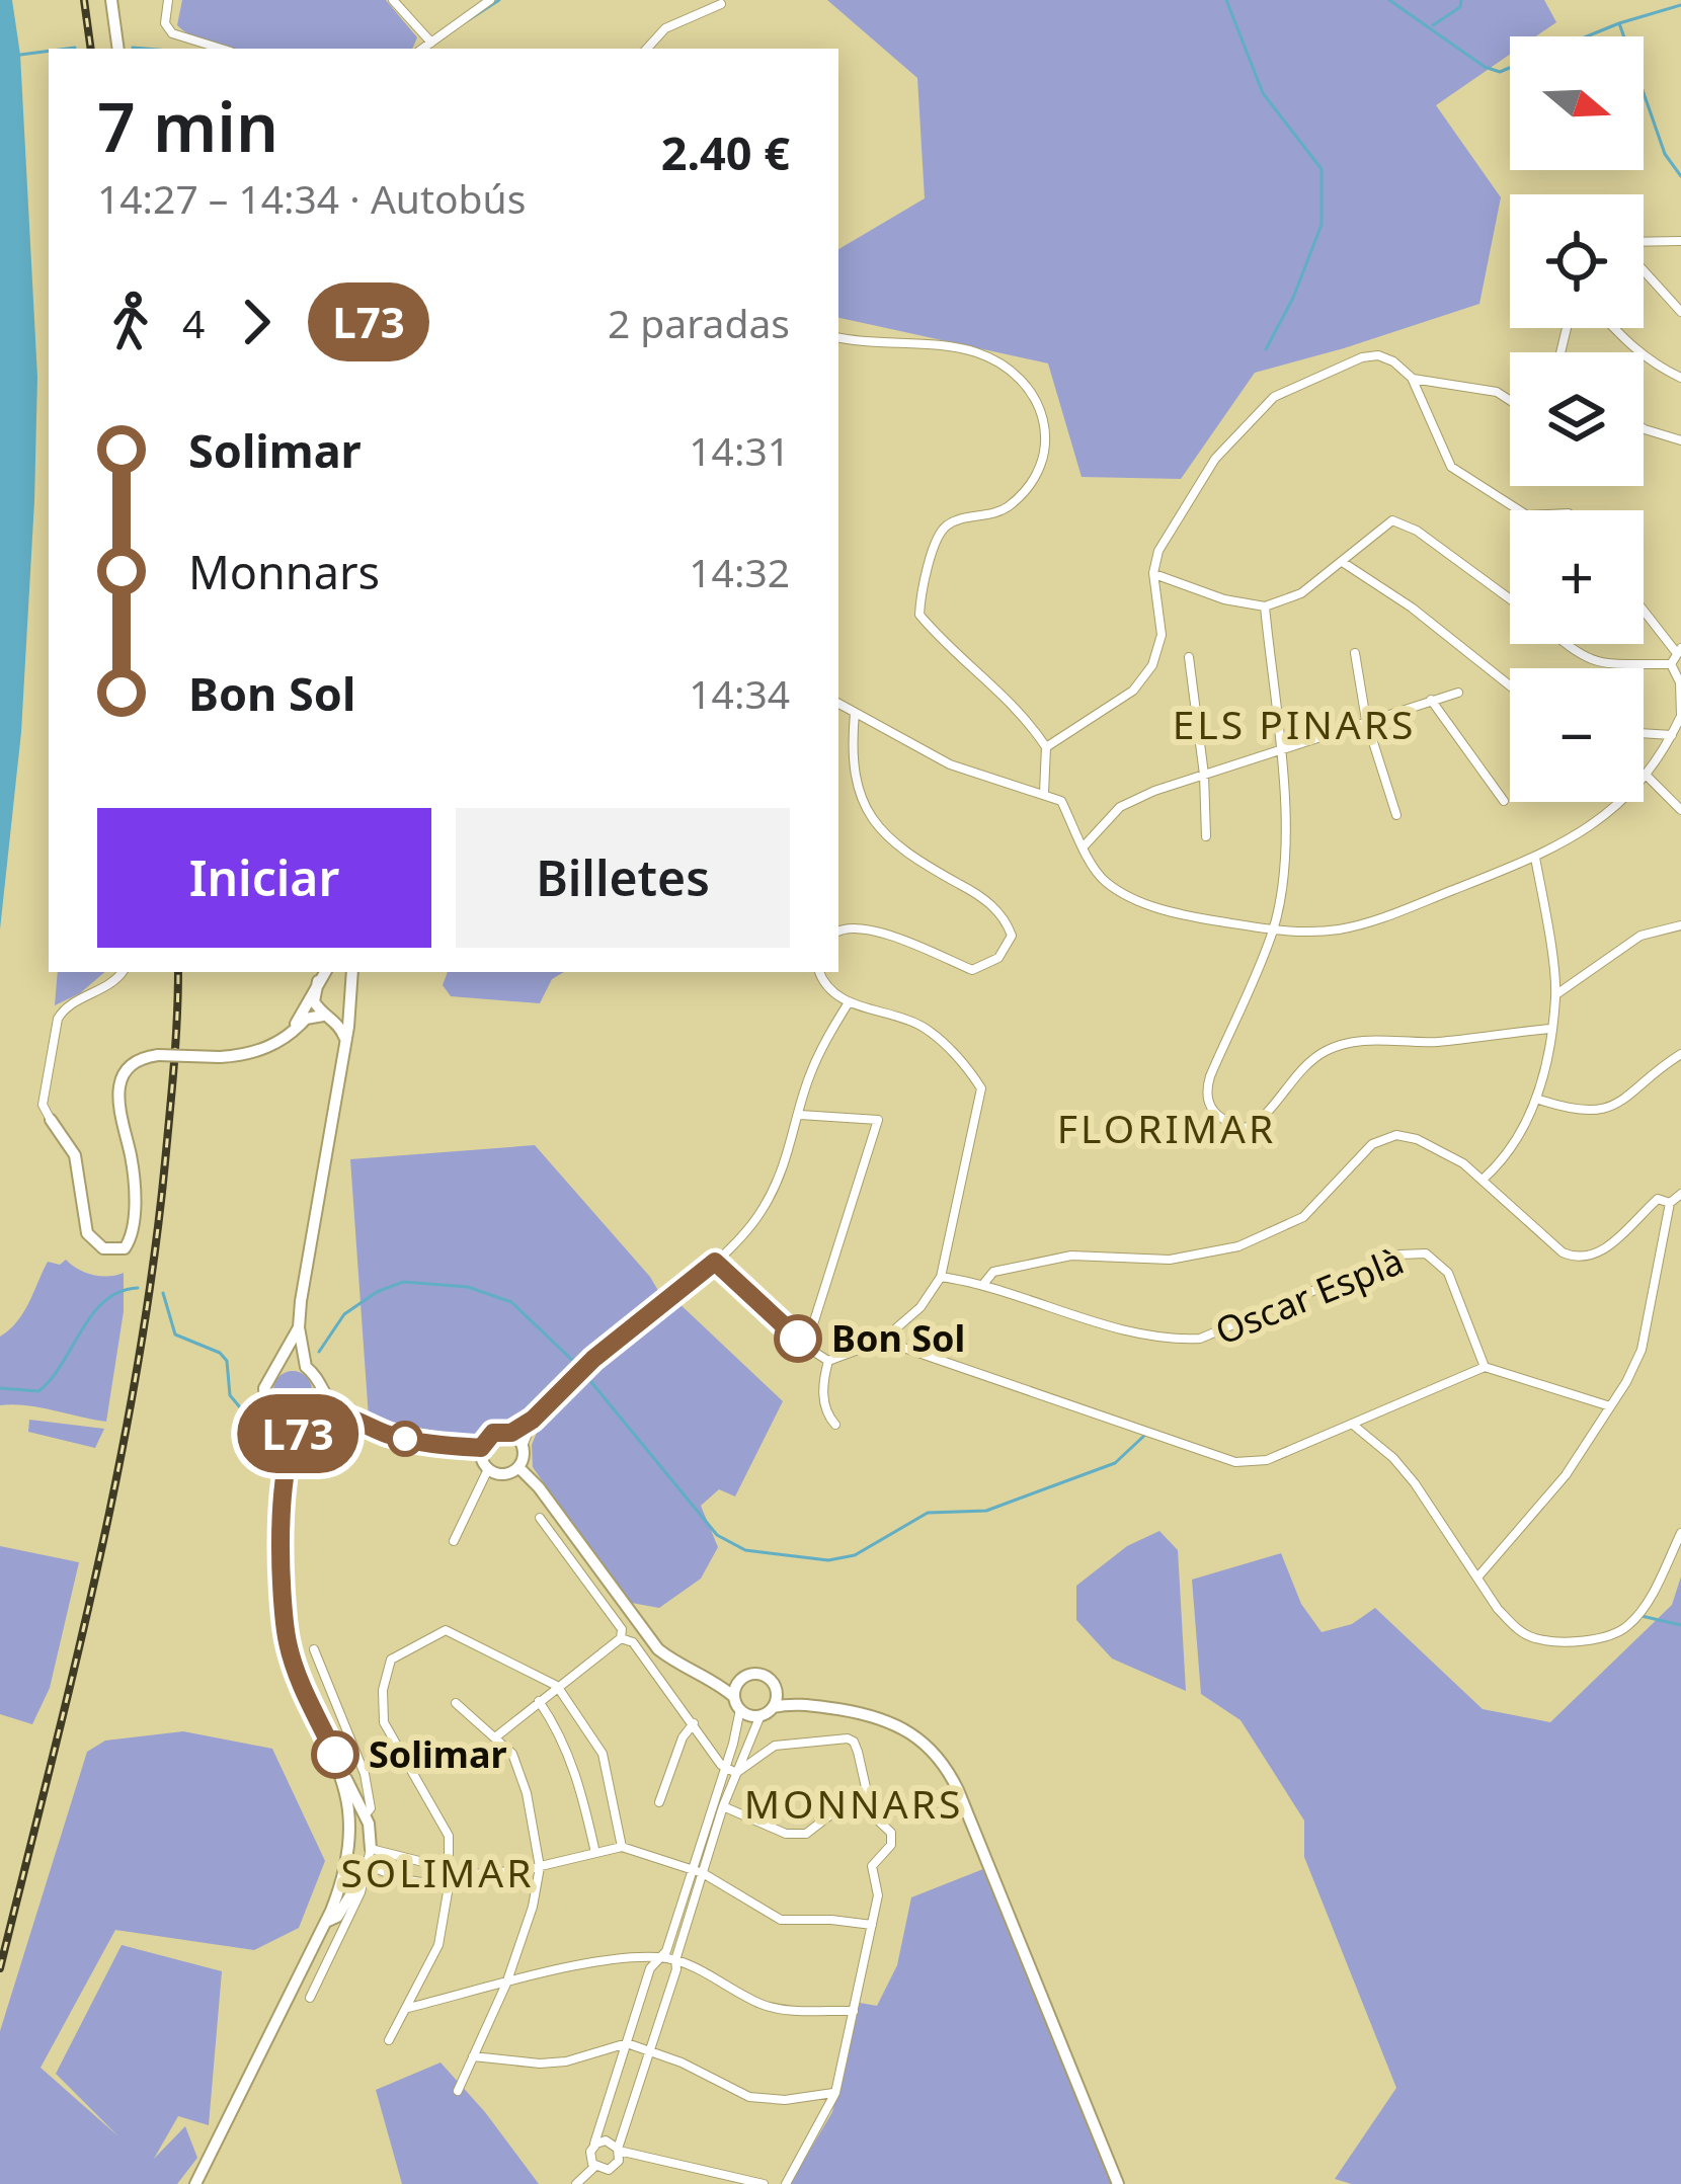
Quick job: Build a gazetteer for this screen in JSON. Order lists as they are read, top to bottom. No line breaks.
{"streets":{"street":["Oscar Esplà"]},"districts":["ELS PINARS","FLORIMAR","MONNARS","SOLIMAR"],"places":["Bon Sol","Solimar"],"lines":["bus line L73"],"north":"right","page":{"on_map":"L73","map_buttons":["+","−"],"heading":["7 min","14:27 – 14:34 · Autobús","2.40 €"],"legs":["4","L73","2 paradas"],"list":[{"name":"Solimar","value":"14:31"},{"name":"Monnars","value":"14:32"},{"name":"Bon Sol","value":"14:34"}],"buttons":["Iniciar","Billetes"]}}
